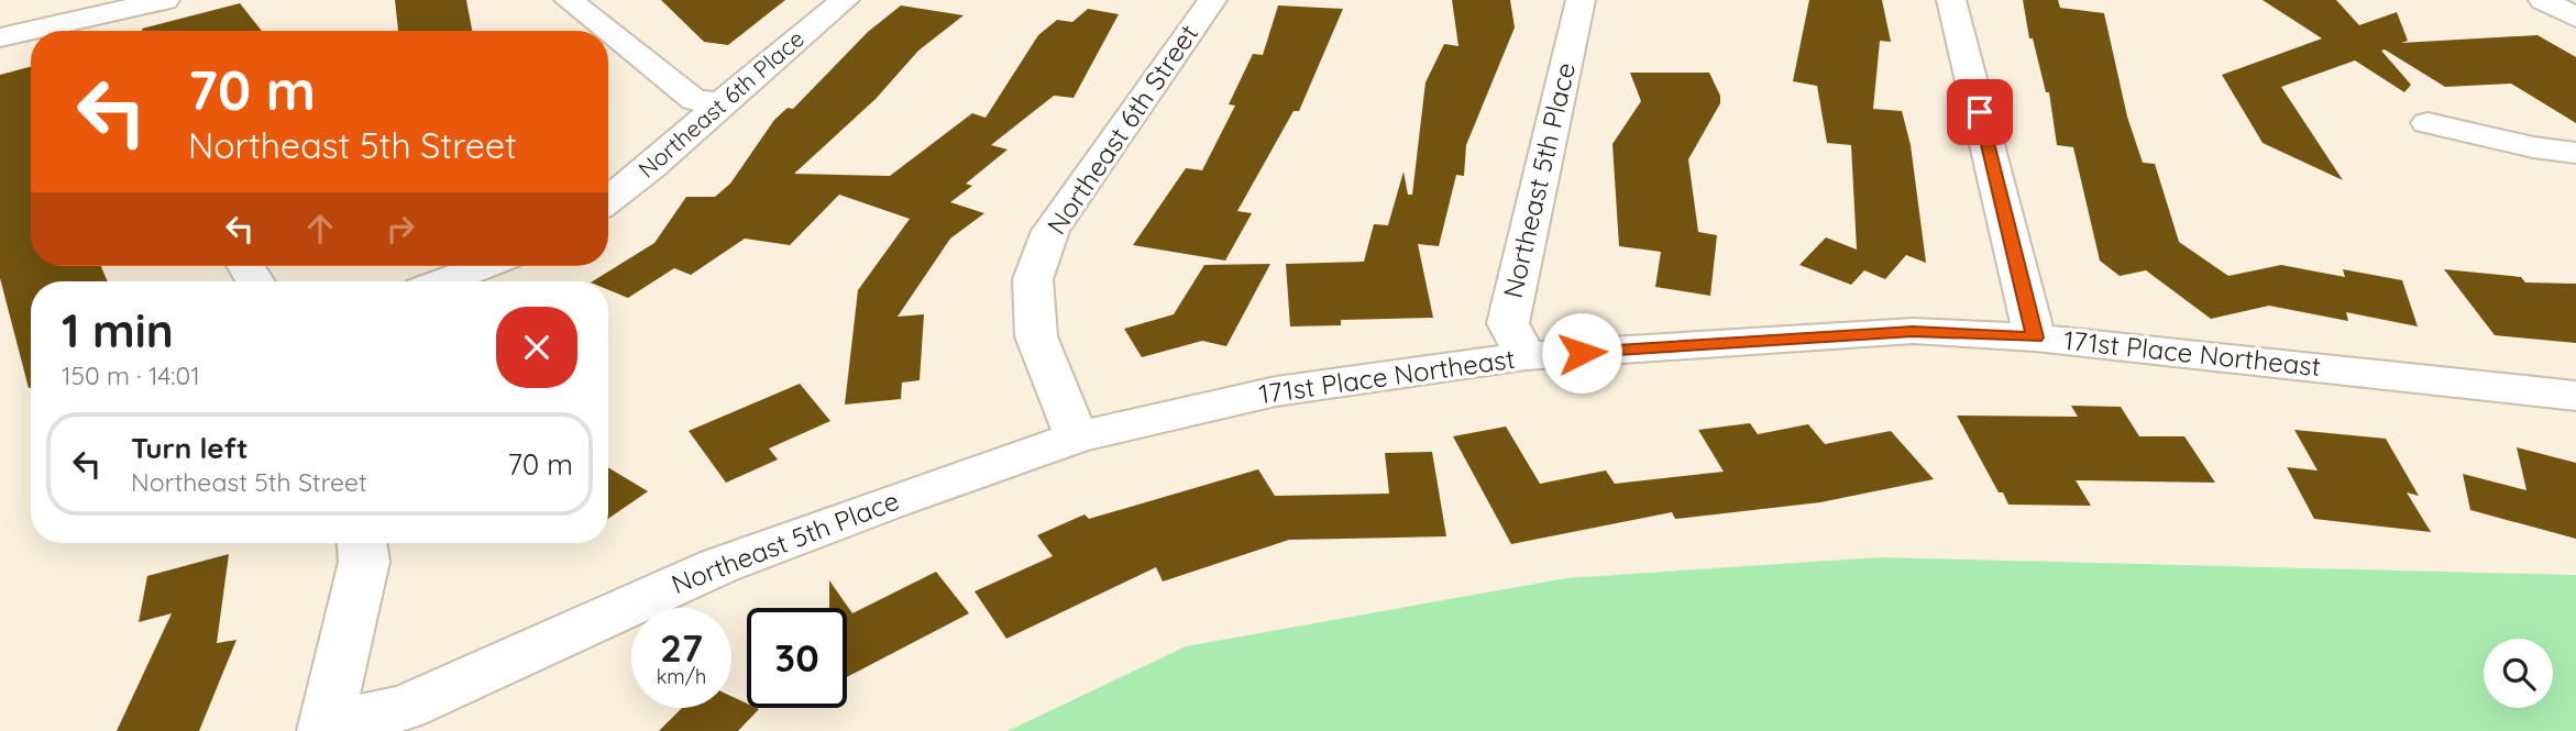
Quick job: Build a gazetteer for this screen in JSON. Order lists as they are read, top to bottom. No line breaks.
{"streets":{"street":["Northeast 6th Place","Northeast 6th Street","Northeast 5th Place","171st Place Northeast"]},"crossings":[["Northeast 6th Street","Northeast 5th Place"],["Northeast 6th Street","171st Place Northeast"],["Northeast 5th Place","171st Place Northeast"]],"page":{"turn":["70 m","Northeast 5th Street"],"heading":["1 min","150 m · 14:01"],"list":[{"name":"Turn left","note":"Northeast 5th Street","value":"70 m"}],"speed":"27 km/h","limit":"30"}}
